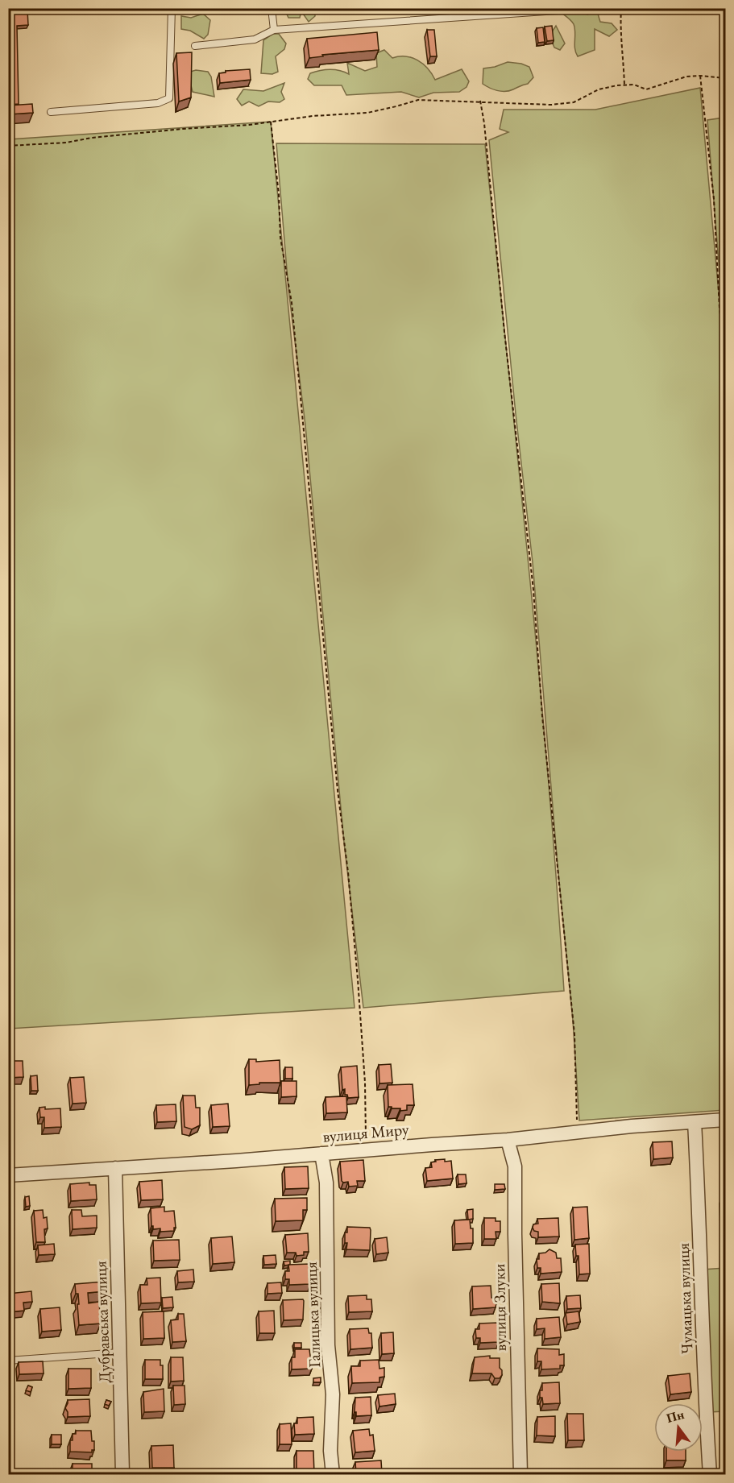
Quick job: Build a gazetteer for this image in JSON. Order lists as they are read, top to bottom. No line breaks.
{"streets":{"street":["вулиця Миру","Чумацька вулиця","вулиця Злуки","Галицька вулиця","Дубравська вулиця"]},"crossings":[["вулиця Миру","Чумацька вулиця"],["вулиця Миру","вулиця Злуки"],["вулиця Миру","Галицька вулиця"],["вулиця Миру","Дубравська вулиця"]],"north":"top"}
